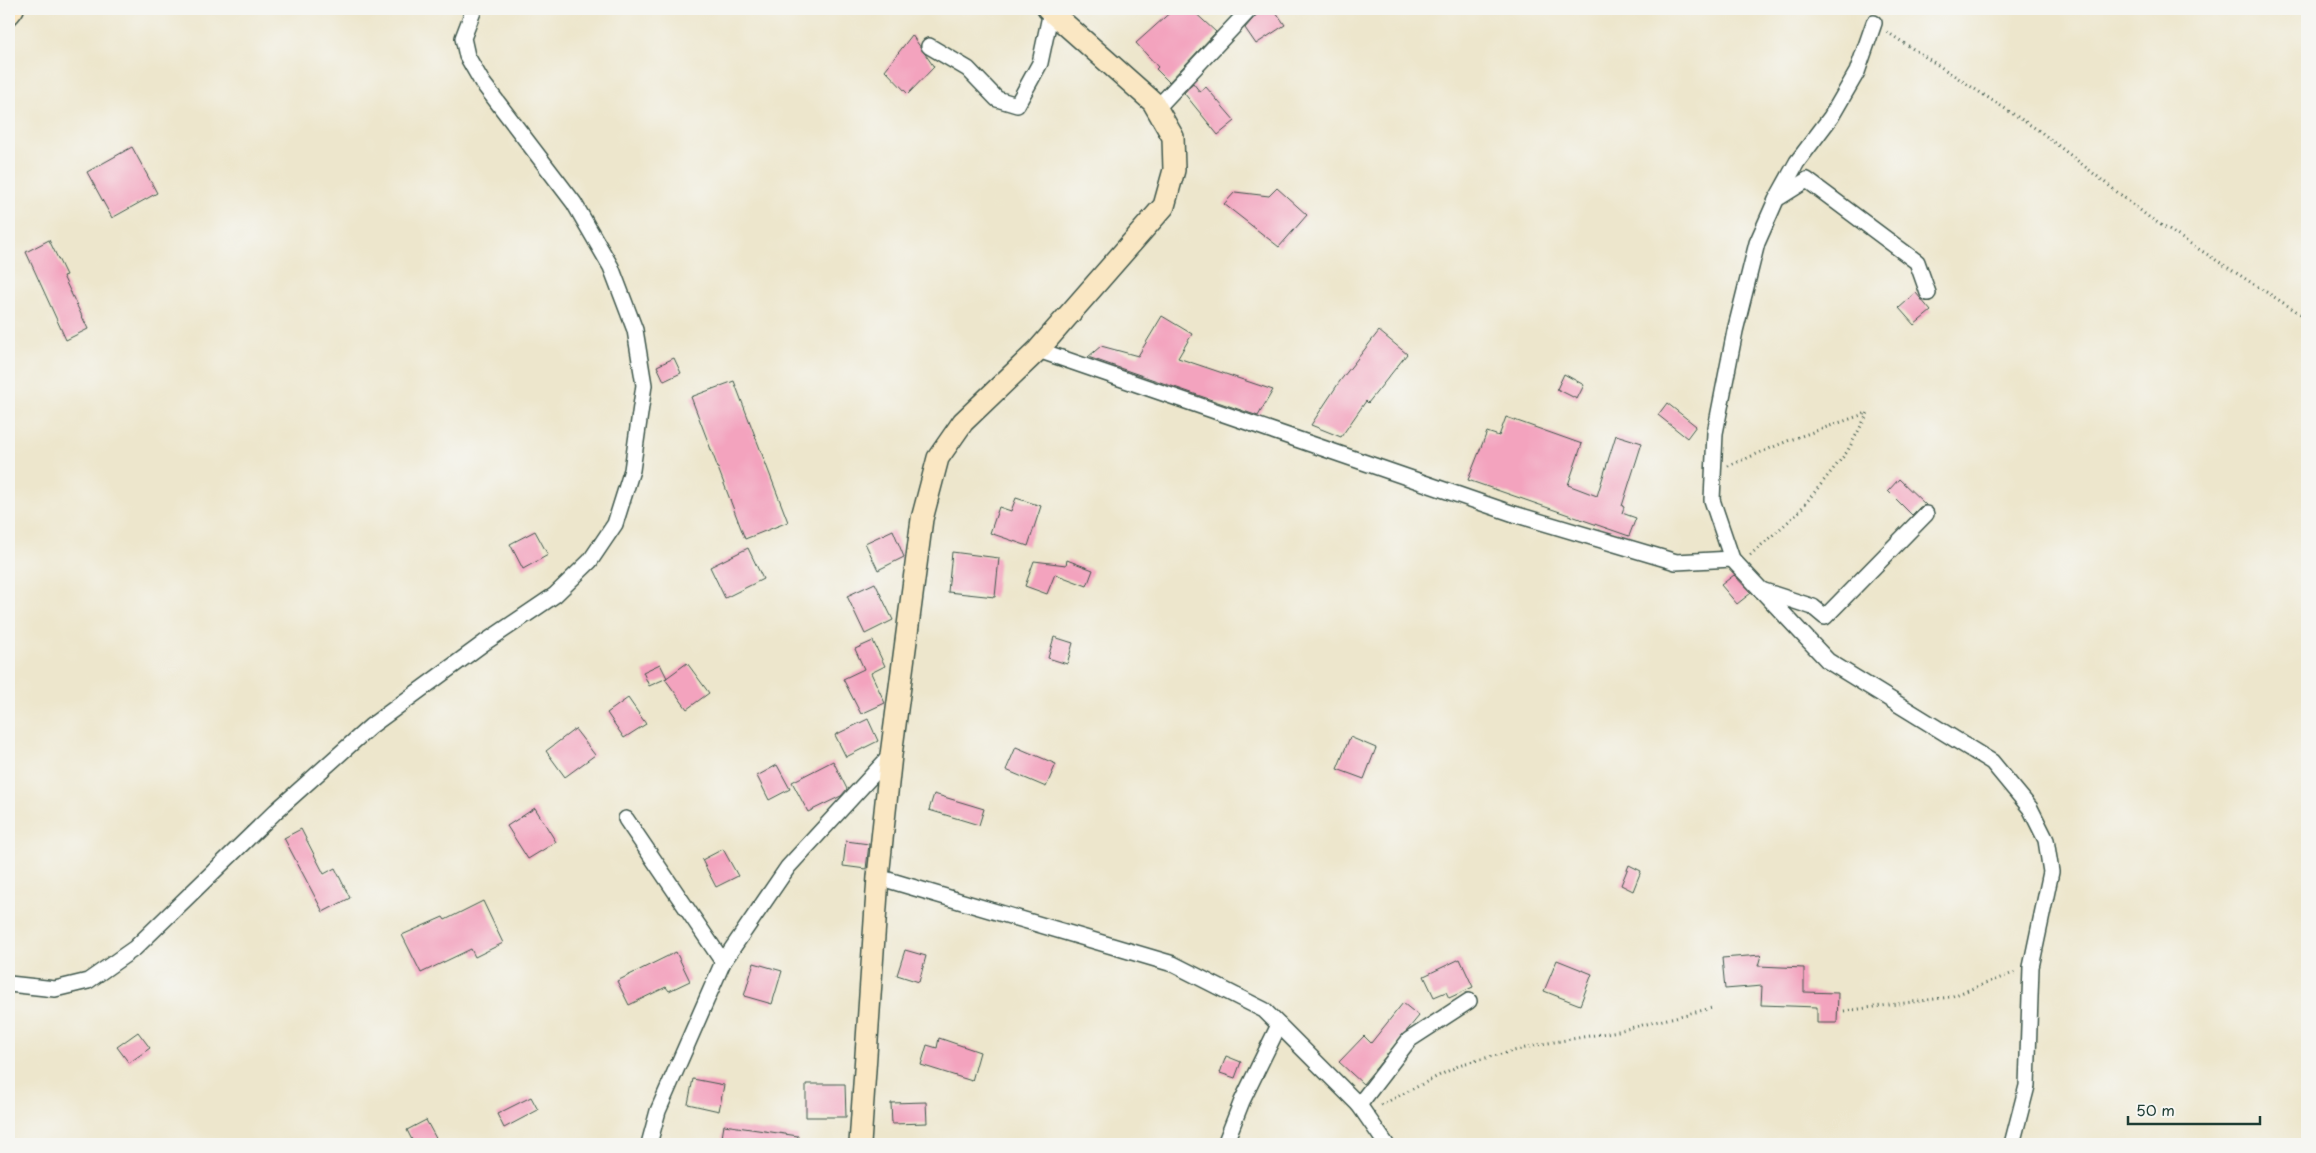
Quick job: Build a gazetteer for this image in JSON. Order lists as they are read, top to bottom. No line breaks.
{"scale_bar":"50 m"}
